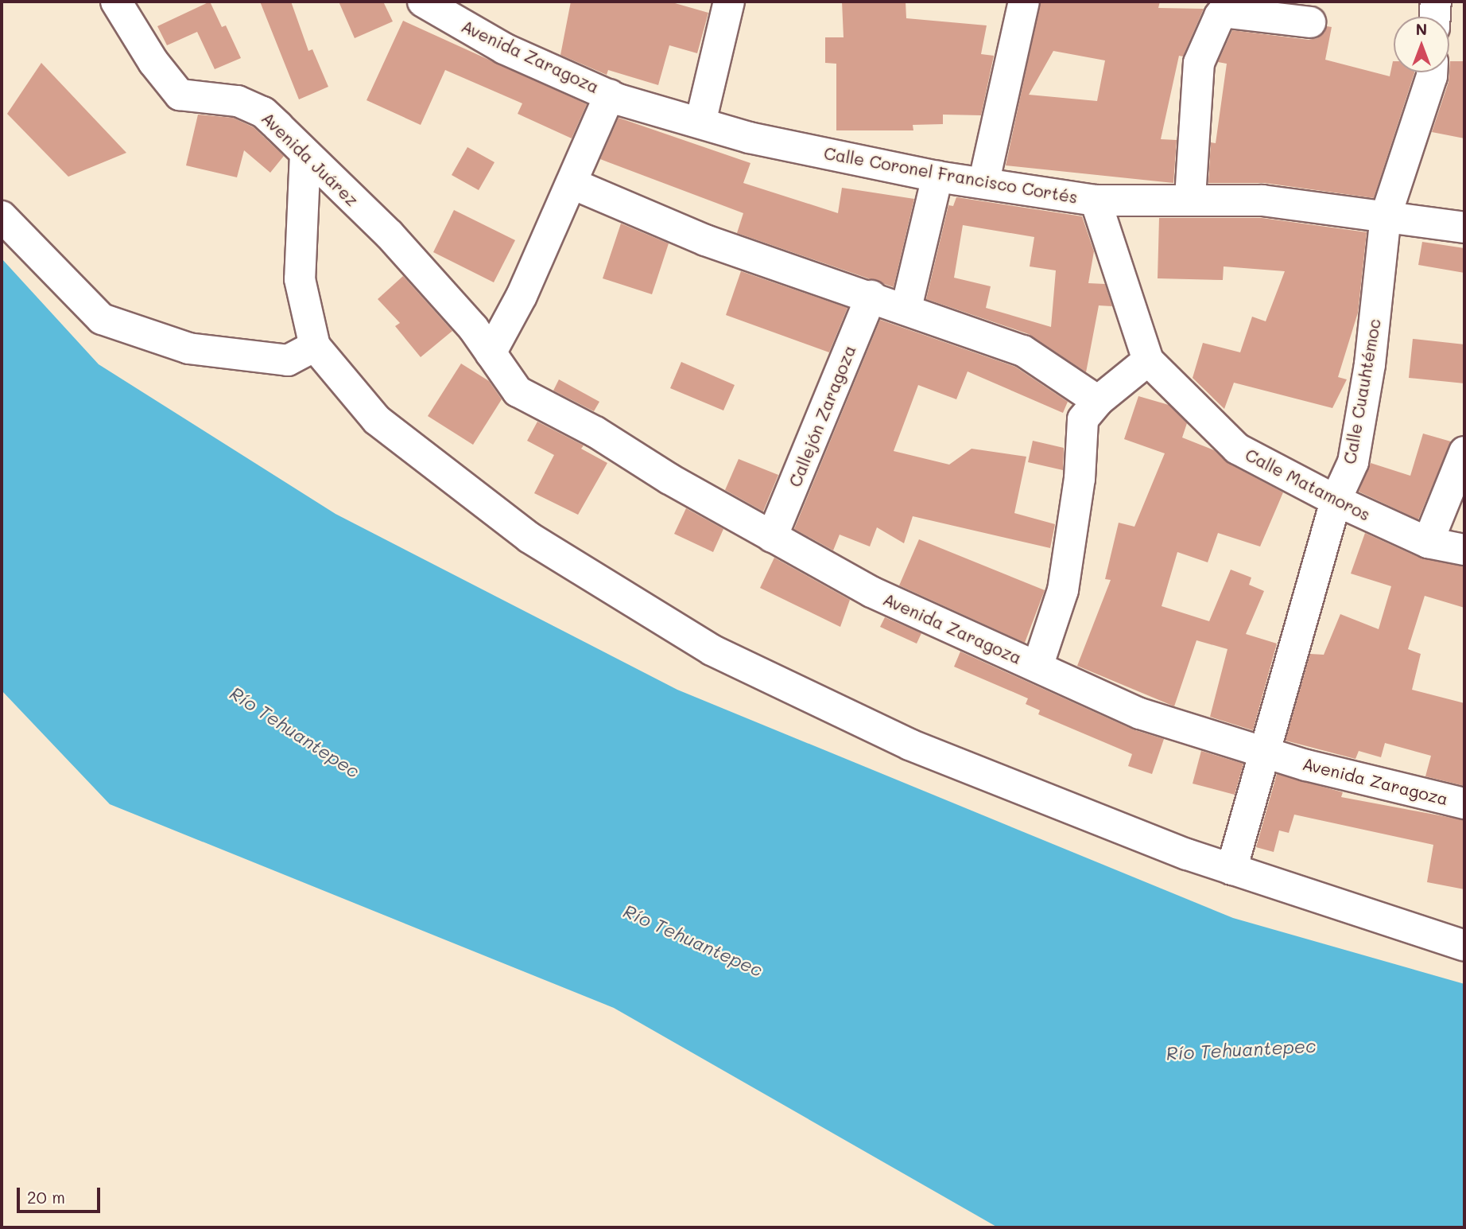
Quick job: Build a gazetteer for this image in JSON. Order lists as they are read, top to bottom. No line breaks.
{"streets":{"street":["Avenida Zaragoza","Avenida Juárez","Calle Coronel Francisco Cortés","Calle Cuauhtémoc","Callejón Zaragoza","Calle Matamoros"]},"crossings":[["Avenida Zaragoza","Avenida Juárez"],["Avenida Zaragoza","Calle Coronel Francisco Cortés"],["Avenida Zaragoza","Calle Cuauhtémoc"],["Avenida Zaragoza","Callejón Zaragoza"],["Calle Coronel Francisco Cortés","Calle Cuauhtémoc"],["Calle Cuauhtémoc","Calle Matamoros"]],"water":["Río Tehuantepec"],"scale_bar":"20 m","north":"top"}
